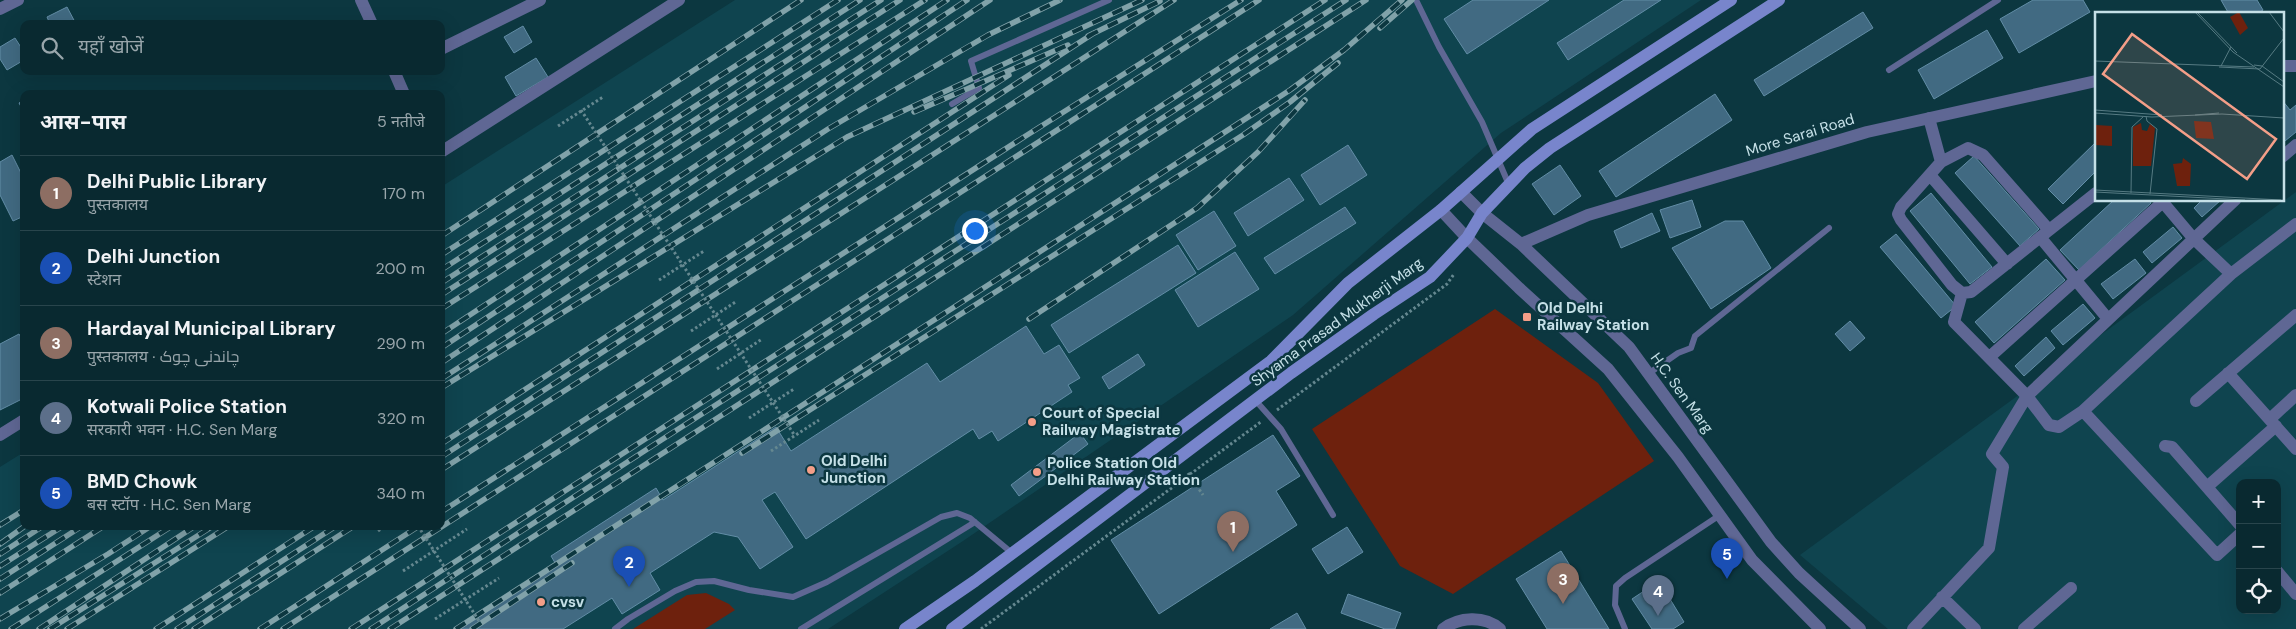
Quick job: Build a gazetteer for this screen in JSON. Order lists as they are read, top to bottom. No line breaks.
{"streets":{"main road":["Shyama Prasad Mukherji Marg"],"street":["More Sarai Road","H.C. Sen Marg"]},"crossings":[["More Sarai Road","H.C. Sen Marg"],["Shyama Prasad Mukherji Marg","H.C. Sen Marg"]],"places":{"transit":["Old Delhi Railway Station"],"other":["Court of Special Railway Magistrate","Old Delhi Junction","Police Station Old Delhi Railway Station","cvsv"]},"page":{"search":"यहाँ खोजें","heading":["आस-पास","5 नतीजे"],"list":[{"mark":"1","name":"Delhi Public Library","note":"पुस्तकालय","value":"170 m"},{"mark":"2","name":"Delhi Junction","note":"स्टेशन","value":"200 m"},{"mark":"3","name":"Hardayal Municipal Library","note":"पुस्तकालय · چاندنی چوک","value":"290 m"},{"mark":"4","name":"Kotwali Police Station","note":"सरकारी भवन · H.C. Sen Marg","value":"320 m"},{"mark":"5","name":"BMD Chowk","note":"बस स्टॉप · H.C. Sen Marg","value":"340 m"}],"map_buttons":["+","−"],"pins":["1","5","2","3","4"]}}
